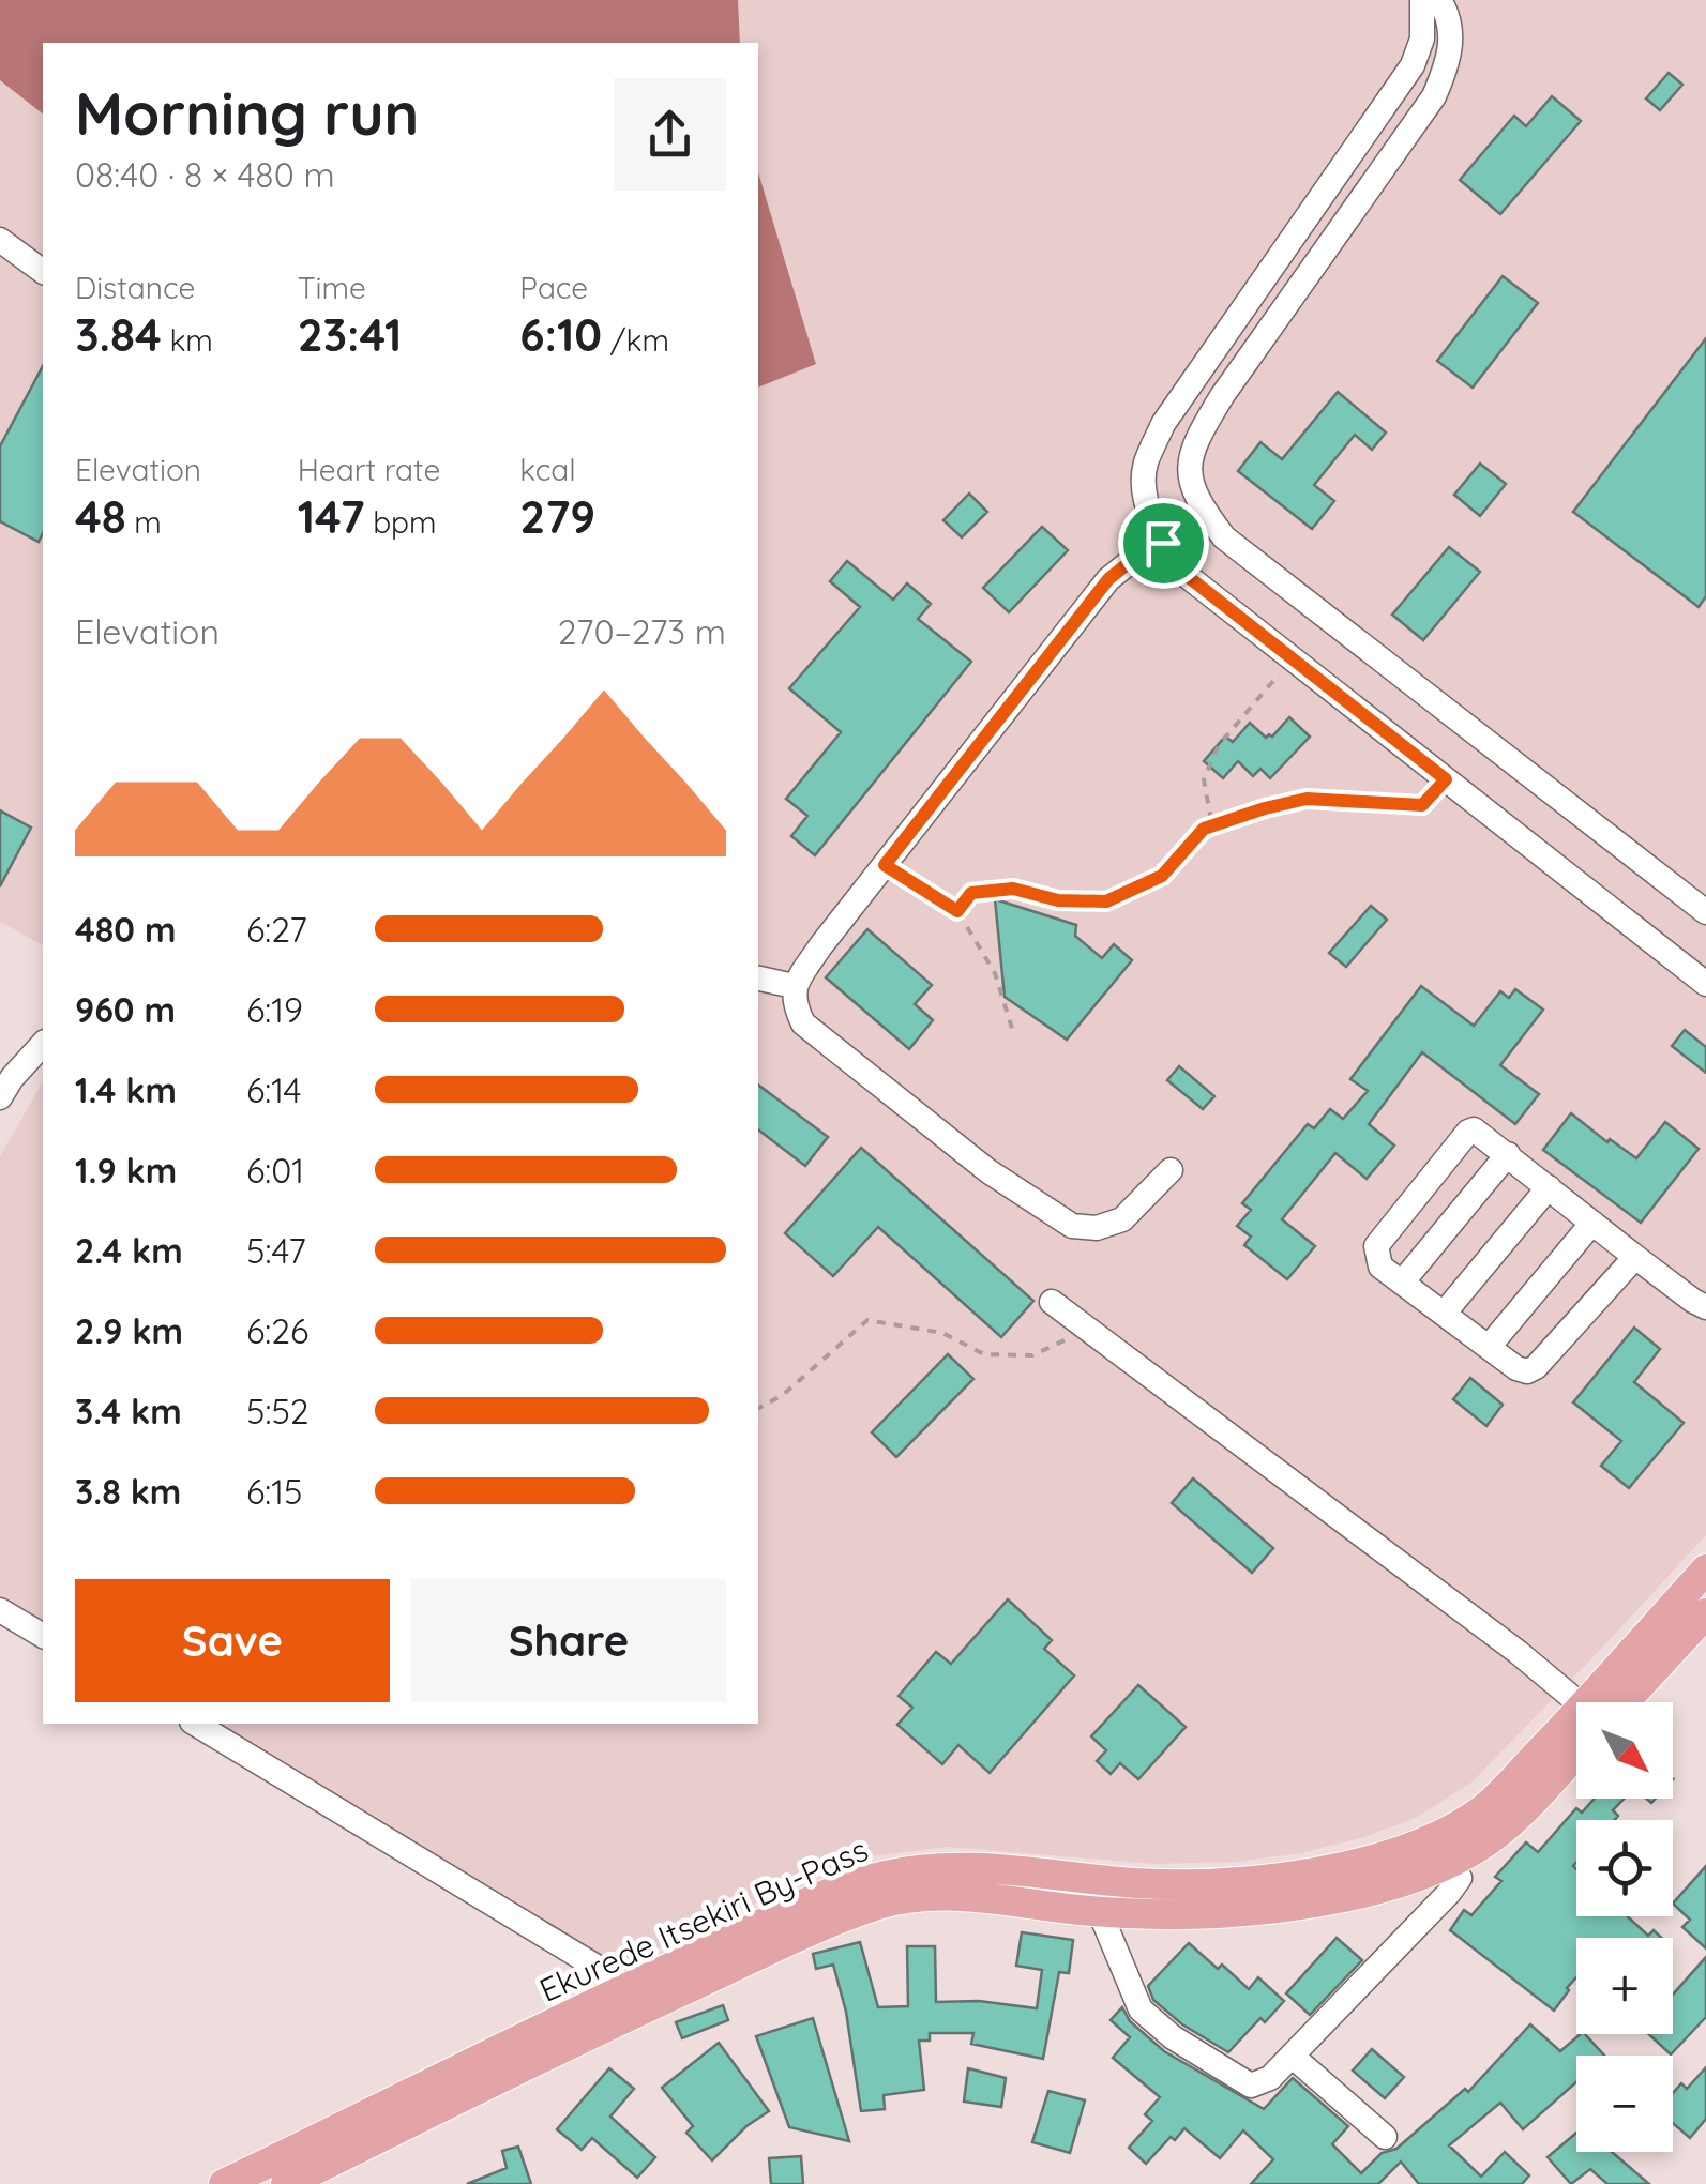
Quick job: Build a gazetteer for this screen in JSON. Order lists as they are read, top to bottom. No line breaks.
{"streets":{"main road":["Ekurede Itsekiri By-Pass"]},"north":"bottom right","page":{"heading":["Morning run","08:40 · 8 × 480 m"],"stats":[["Distance","3.84 km"],["Time","23:41"],["Pace","6:10 /km"],["Elevation","48 m"],["Heart rate","147 bpm"],["kcal","279"]],"chart":["Elevation","270–273 m"],"list":[{"name":"480 m","note":"6:27"},{"name":"960 m","note":"6:19"},{"name":"1.4 km","note":"6:14"},{"name":"1.9 km","note":"6:01"},{"name":"2.4 km","note":"5:47"},{"name":"2.9 km","note":"6:26"},{"name":"3.4 km","note":"5:52"},{"name":"3.8 km","note":"6:15"}],"buttons":["Save","Share"],"map_buttons":["+","−"]}}
